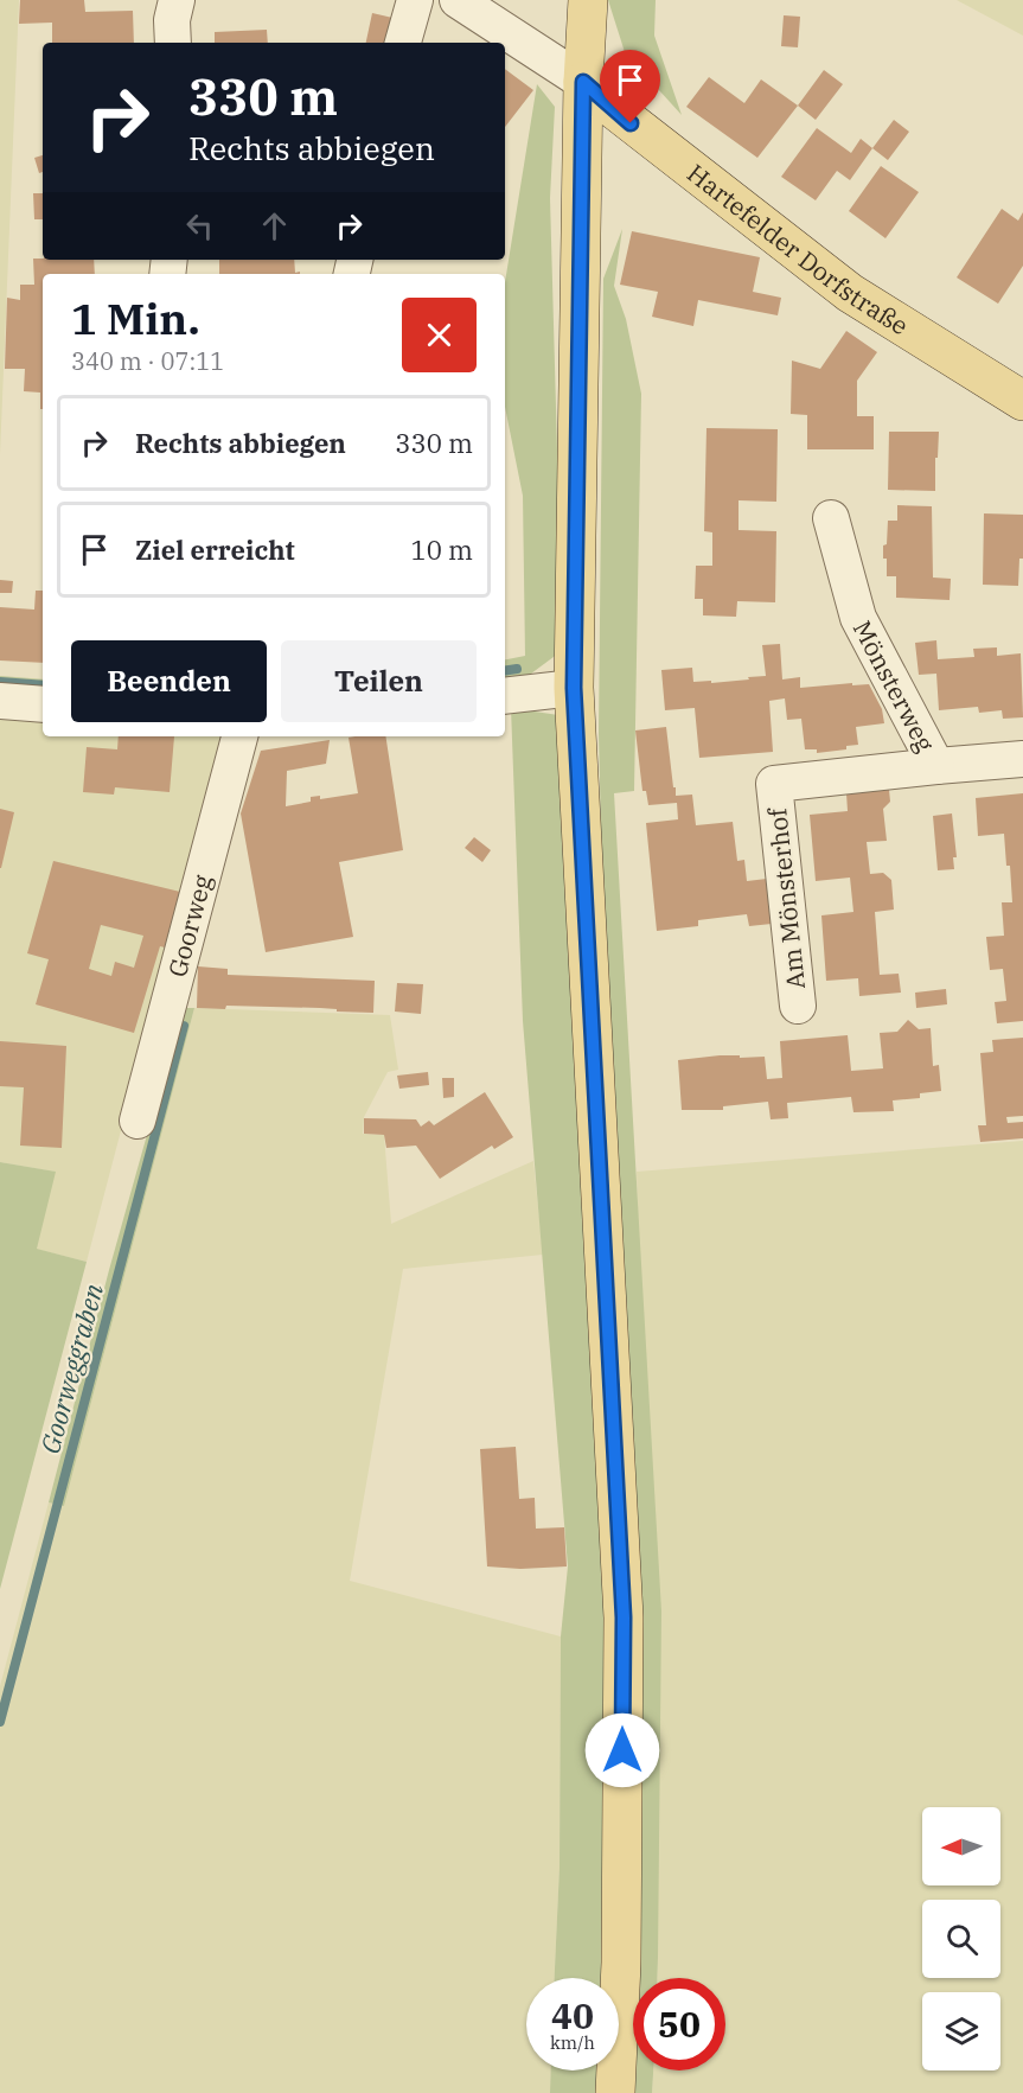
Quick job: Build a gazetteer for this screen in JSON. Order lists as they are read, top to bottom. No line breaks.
{"streets":{"main road":["Hartefelder Dorfstraße"],"street":["Mönsterweg","Am Mönsterhof","Goorweg"]},"crossings":[["Mönsterweg","Am Mönsterhof"]],"water":["Goorweggraben"],"north":"left","page":{"turn":["330 m","Rechts abbiegen"],"heading":["1 Min.","340 m · 07:11"],"list":[{"name":"Rechts abbiegen","value":"330 m"},{"name":"Ziel erreicht","value":"10 m"}],"buttons":["Beenden","Teilen"],"speed":"40 km/h","limit":"50"}}
